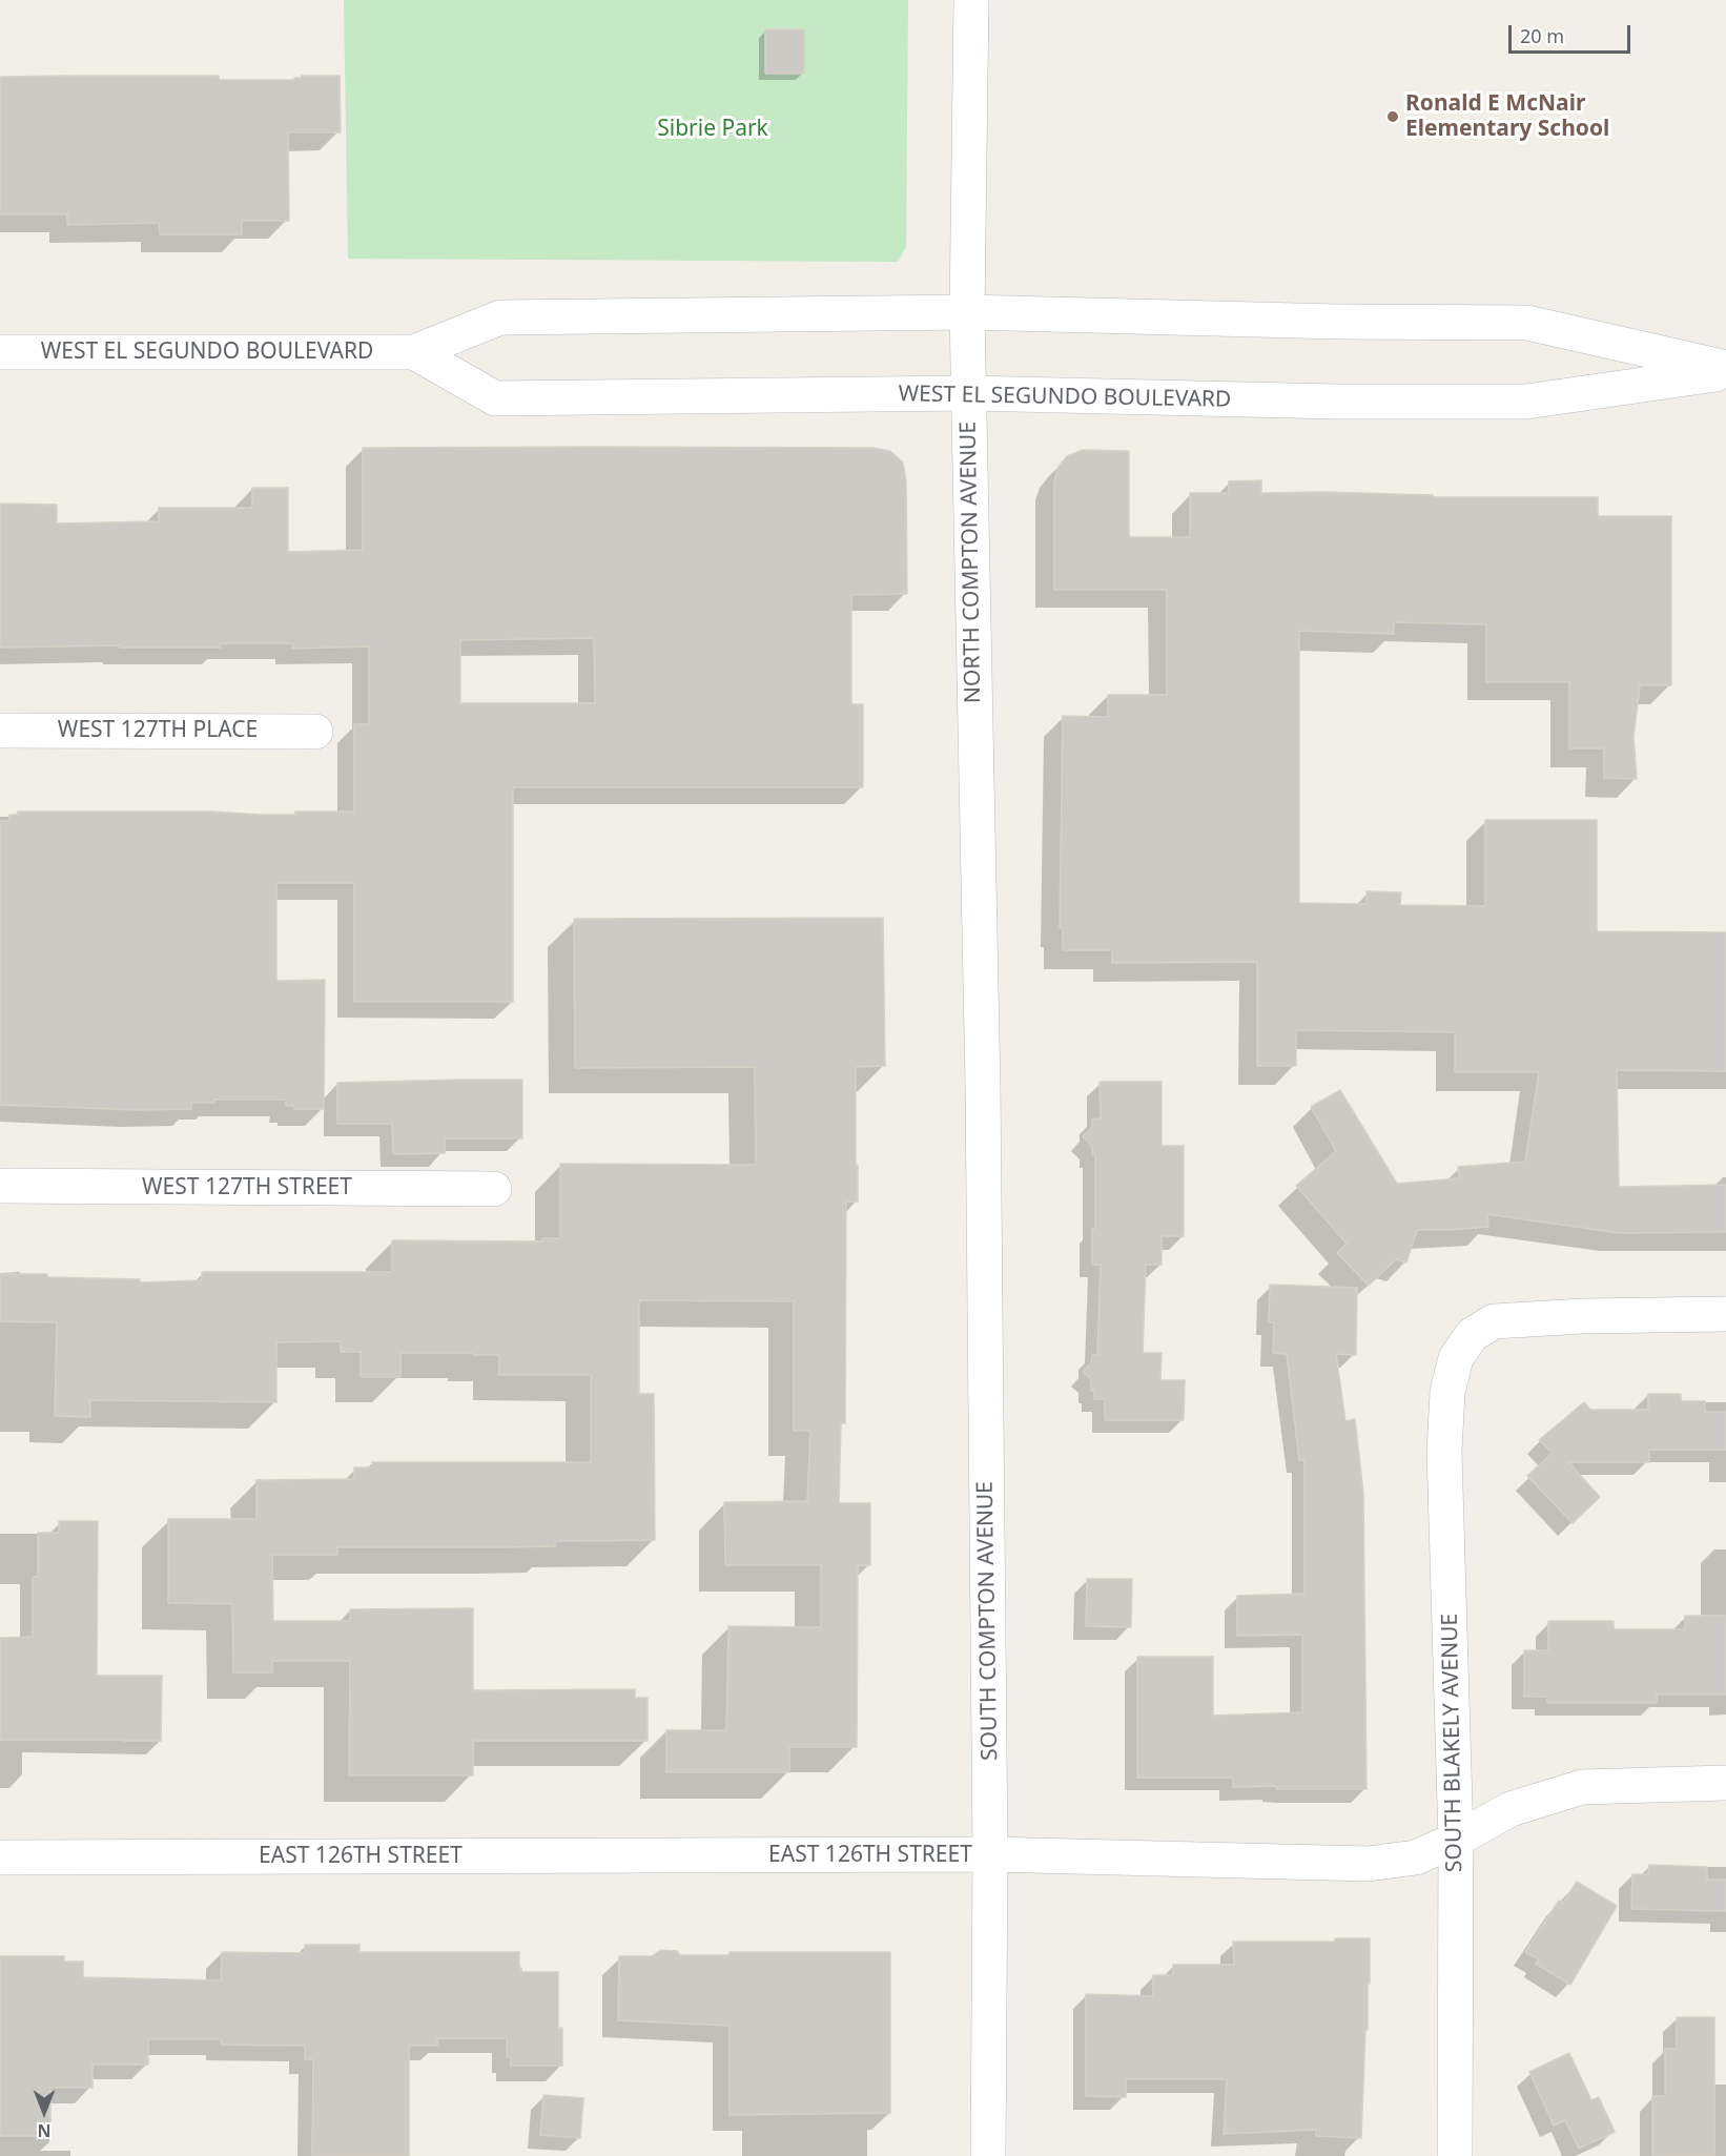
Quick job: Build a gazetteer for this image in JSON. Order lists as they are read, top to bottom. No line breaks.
{"streets":{"main road":["WEST EL SEGUNDO BOULEVARD","NORTH COMPTON AVENUE","WEST 127TH PLACE","WEST 127TH STREET","SOUTH COMPTON AVENUE","SOUTH BLAKELY AVENUE","EAST 126TH STREET"]},"crossings":[["WEST EL SEGUNDO BOULEVARD","NORTH COMPTON AVENUE"],["NORTH COMPTON AVENUE","SOUTH COMPTON AVENUE"],["SOUTH COMPTON AVENUE","EAST 126TH STREET"],["SOUTH BLAKELY AVENUE","EAST 126TH STREET"]],"parks":["Sibrie Park"],"places":["Ronald E McNair Elementary School"],"scale_bar":"20 m","north":"bottom"}
